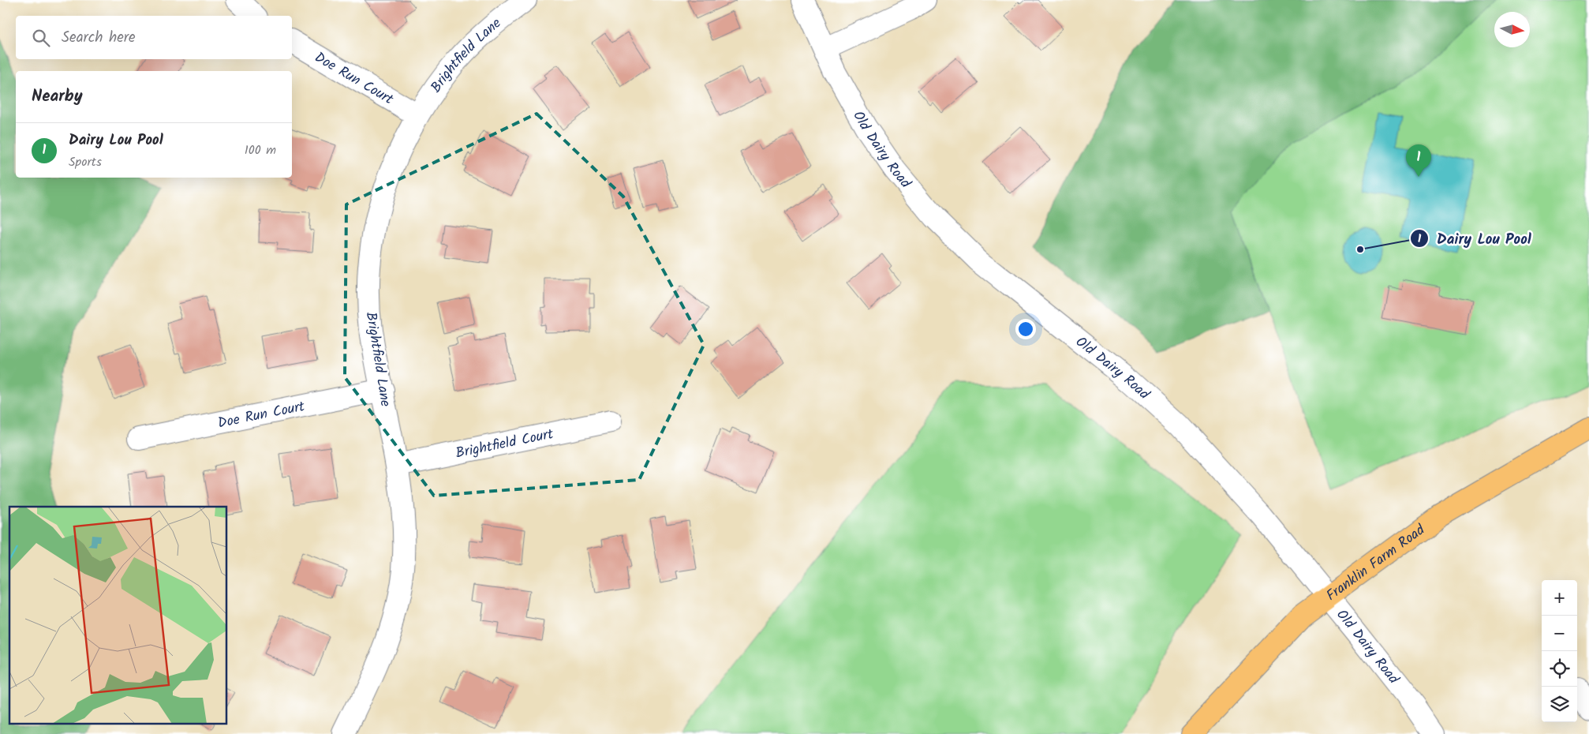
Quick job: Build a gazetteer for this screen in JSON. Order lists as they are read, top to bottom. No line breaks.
{"streets":{"main road":["Franklin Farm Road"],"street":["Brightfield Lane","Doe Run Court","Old Dairy Road","Brightfield Court"]},"crossings":[["Brightfield Lane","Doe Run Court"],["Brightfield Lane","Brightfield Court"],["Old Dairy Road","Franklin Farm Road"]],"places":["Dairy Lou Pool"],"north":"right","page":{"search":"Search here","heading":"Nearby","list":[{"mark":"1","name":"Dairy Lou Pool","note":"Sports","value":"100 m"}],"pins":"1","map_buttons":["+","−"]}}
